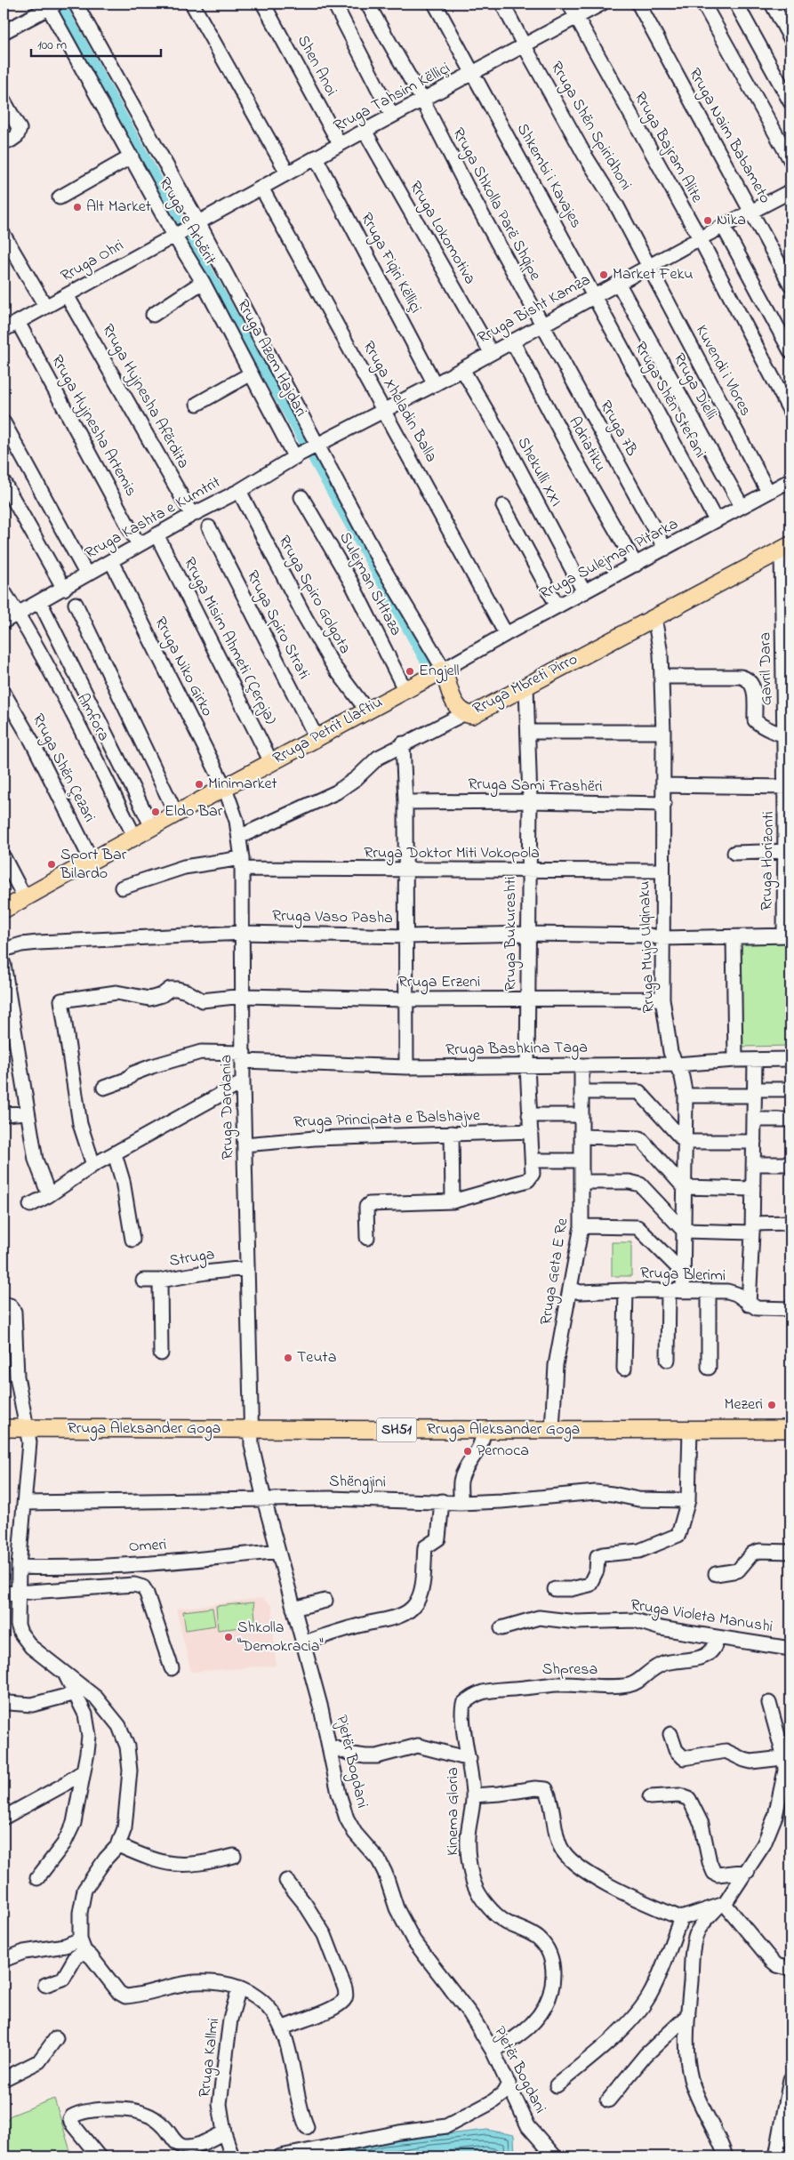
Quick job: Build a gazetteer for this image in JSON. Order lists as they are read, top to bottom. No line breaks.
{"streets":{"main road":["Rruga Azem Hajdari","Rruga Mbreti Pirro","Rruga Petrit Llaftiu","Rruga Aleksander Goga","SH51"],"street":["Shen Anoi","Rruga Tahsim Këlliçi","Rruga Shën Spiridhoni","Rruga Naim Babameto","Rruga Bajram Alite","Shkembi i Kavajes","Rruga Shkolla Parë Shqipe","Rruga e Arbërit","Rruga Lokomotiva","Rruga Ohri","Rruga Fiqiri Këlliçi","Rruga Bisht Kamza","Kuvendi i Vlores","Rruga Dielli","Rruga Hyjnesha Afërdita","Rruga Shën Stefani","Rruga Xheladin Balla","Rruga Hyjnesha Artemis","Rruga 7B","Adriatiku","Shekulli XXI","Rruga Kashta e Kumtrit","Rruga Sulejman Pitarka","Sulejman SHtaza","Rruga Spiro Golgota","Rruga Spiro Strati","Rruga Misim Ahmeti (Çerpja)","Rruga Niko Girko","Gavril Dara","Amfora","Rruga Shën Çezari","Rruga Sami Frashëri","Rruga Doktor Miti Vokopola","Rruga Horizonti","Rruga Vaso Pasha","Rruga Bukureshti","Rruga Mujo Ulqinaku","Rruga Erzeni","Rruga Bashkina Taga","Rruga Dardania","Rruga Principata e Balshajve","Struga","Rruga Geta E Re","Rruga Blerimi","Shëngjini","Omeri","Rruga Violeta Manushi","Shpresa","Pjetër Bogdani","Kinema Gloria","Rruga Kallmi"]},"crossings":[["Shen Anoi","Rruga Tahsim Këlliçi"],["Rruga Tahsim Këlliçi","Rruga Shën Spiridhoni"],["Rruga Tahsim Këlliçi","Rruga Bajram Alite"],["Rruga Tahsim Këlliçi","Shkembi i Kavajes"],["Rruga Tahsim Këlliçi","Rruga Shkolla Parë Shqipe"],["Rruga Tahsim Këlliçi","Rruga Lokomotiva"],["Rruga Tahsim Këlliçi","Rruga Ohri"],["Rruga Tahsim Këlliçi","Rruga Fiqiri Këlliçi"],["Rruga Tahsim Këlliçi","Rruga Azem Hajdari"],["Rruga Tahsim Këlliçi","Rruga Xheladin Balla"],["Rruga Shën Spiridhoni","Rruga Bisht Kamza"],["Rruga Shën Spiridhoni","Kuvendi i Vlores"],["Rruga Naim Babameto","Rruga Bisht Kamza"],["Rruga Bajram Alite","Rruga Bisht Kamza"],["Shkembi i Kavajes","Rruga Bisht Kamza"],["Shkembi i Kavajes","Rruga Shën Stefani"],["Rruga Shkolla Parë Shqipe","Rruga Bisht Kamza"],["Rruga Shkolla Parë Shqipe","Rruga 7B"],["Rruga e Arbërit","Rruga Ohri"],["Rruga e Arbërit","Rruga Kashta e Kumtrit"],["Rruga Lokomotiva","Rruga Bisht Kamza"],["Rruga Ohri","Rruga Azem Hajdari"],["Rruga Ohri","Rruga Hyjnesha Afërdita"],["Rruga Ohri","Rruga Hyjnesha Artemis"],["Rruga Fiqiri Këlliçi","Rruga Bisht Kamza"],["Rruga Bisht Kamza","Rruga Azem Hajdari"],["Rruga Bisht Kamza","Kuvendi i Vlores"],["Rruga Bisht Kamza","Rruga Dielli"],["Rruga Bisht Kamza","Rruga Shën Stefani"],["Rruga Bisht Kamza","Rruga Xheladin Balla"],["Rruga Bisht Kamza","Rruga 7B"],["Rruga Bisht Kamza","Adriatiku"],["Rruga Bisht Kamza","Shekulli XXI"],["Rruga Bisht Kamza","Rruga Kashta e Kumtrit"],["Rruga Azem Hajdari","Rruga Kashta e Kumtrit"],["Rruga Azem Hajdari","Rruga Sulejman Pitarka"],["Rruga Azem Hajdari","Rruga Mbreti Pirro"],["Rruga Azem Hajdari","Rruga Petrit Llaftiu"],["Kuvendi i Vlores","Rruga Sulejman Pitarka"],["Rruga Dielli","Rruga Sulejman Pitarka"],["Rruga Hyjnesha Afërdita","Rruga Kashta e Kumtrit"],["Rruga Shën Stefani","Rruga Sulejman Pitarka"],["Rruga Xheladin Balla","Rruga Sulejman Pitarka"],["Rruga Hyjnesha Artemis","Rruga Kashta e Kumtrit"],["Rruga 7B","Rruga Sulejman Pitarka"],["Adriatiku","Rruga Sulejman Pitarka"],["Shekulli XXI","Rruga Sulejman Pitarka"],["Rruga Kashta e Kumtrit","Rruga Spiro Golgota"],["Rruga Kashta e Kumtrit","Rruga Misim Ahmeti (Çerpja)"],["Rruga Kashta e Kumtrit","Rruga Niko Girko"],["Rruga Kashta e Kumtrit","Amfora"],["Rruga Sulejman Pitarka","Rruga Petrit Llaftiu"],["Sulejman SHtaza","Rruga Petrit Llaftiu"],["Rruga Spiro Golgota","Rruga Petrit Llaftiu"],["Rruga Spiro Strati","Rruga Petrit Llaftiu"],["Rruga Misim Ahmeti (Çerpja)","Rruga Petrit Llaftiu"],["Rruga Niko Girko","Rruga Petrit Llaftiu"],["Rruga Niko Girko","Rruga Dardania"],["Gavril Dara","Rruga Mbreti Pirro"],["Gavril Dara","Rruga Horizonti"],["Rruga Mbreti Pirro","Rruga Bukureshti"],["Rruga Mbreti Pirro","Rruga Mujo Ulqinaku"],["Rruga Mbreti Pirro","Rruga Dardania"],["Amfora","Rruga Petrit Llaftiu"],["Rruga Petrit Llaftiu","Rruga Shën Çezari"],["Rruga Petrit Llaftiu","Rruga Dardania"],["Rruga Sami Frashëri","Rruga Bukureshti"],["Rruga Sami Frashëri","Rruga Mujo Ulqinaku"],["Rruga Doktor Miti Vokopola","Rruga Bukureshti"],["Rruga Doktor Miti Vokopola","Rruga Mujo Ulqinaku"],["Rruga Doktor Miti Vokopola","Rruga Dardania"],["Rruga Horizonti","Rruga Vaso Pasha"],["Rruga Vaso Pasha","Rruga Bukureshti"],["Rruga Vaso Pasha","Rruga Mujo Ulqinaku"],["Rruga Vaso Pasha","Rruga Dardania"],["Rruga Bukureshti","Rruga Erzeni"],["Rruga Bukureshti","Rruga Bashkina Taga"],["Rruga Bukureshti","Rruga Principata e Balshajve"],["Rruga Mujo Ulqinaku","Rruga Erzeni"],["Rruga Mujo Ulqinaku","Rruga Bashkina Taga"],["Rruga Mujo Ulqinaku","Rruga Blerimi"],["Rruga Erzeni","Rruga Dardania"],["Rruga Bashkina Taga","Rruga Dardania"],["Rruga Bashkina Taga","Rruga Geta E Re"],["Rruga Dardania","Rruga Principata e Balshajve"],["Rruga Dardania","Struga"],["Rruga Dardania","Rruga Aleksander Goga"],["Rruga Dardania","Pjetër Bogdani"],["Rruga Geta E Re","Rruga Blerimi"],["Rruga Geta E Re","Rruga Aleksander Goga"],["Rruga Aleksander Goga","Pjetër Bogdani"],["Shëngjini","Pjetër Bogdani"],["Omeri","Pjetër Bogdani"],["Rruga Violeta Manushi","Shpresa"],["Shpresa","Kinema Gloria"],["Pjetër Bogdani","Kinema Gloria"]],"places":["Alt Market","Nika","Market Feku","Engjell","Minimarket","Eldo Bar","Sport Bar Bilardo","Teuta","Mezeri","Pernoca","Shkolla \"Demokracia\""],"scale_bar":"100 m"}
